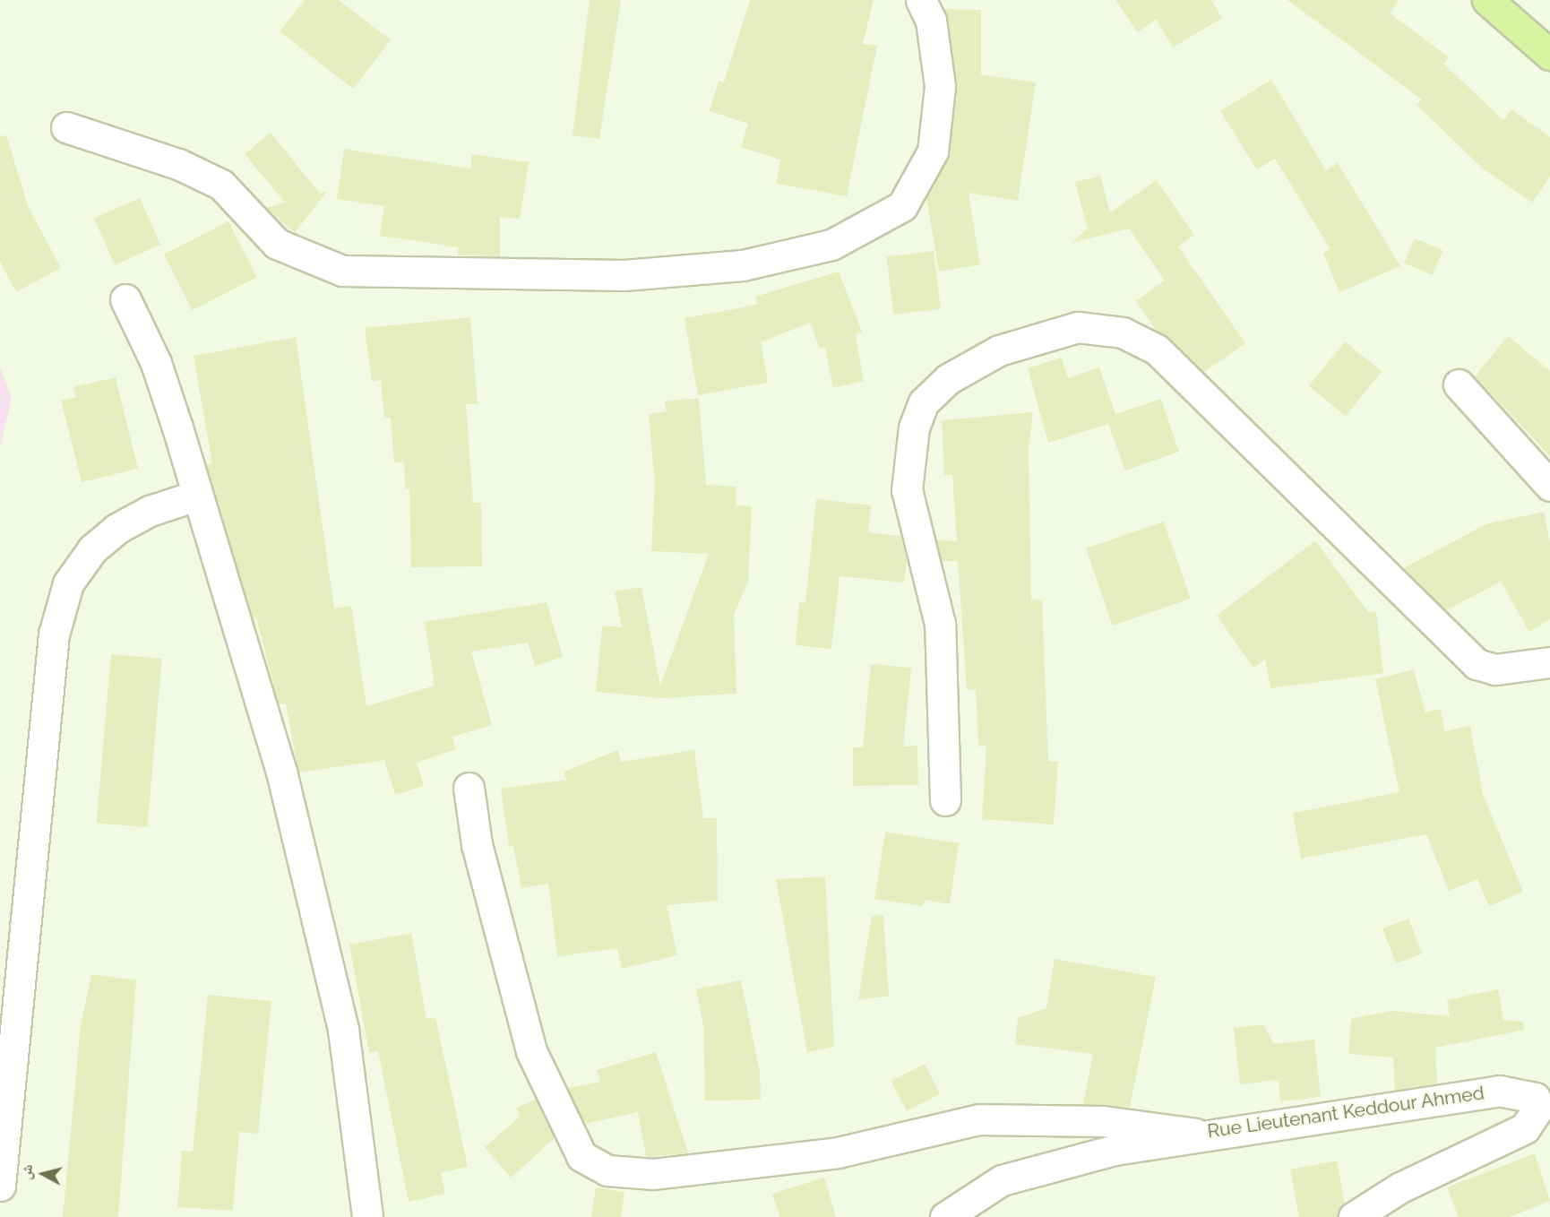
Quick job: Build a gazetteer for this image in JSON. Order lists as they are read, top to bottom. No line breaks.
{"streets":{"street":["Rue Lieutenant Keddour Ahmed"]},"north":"left"}
